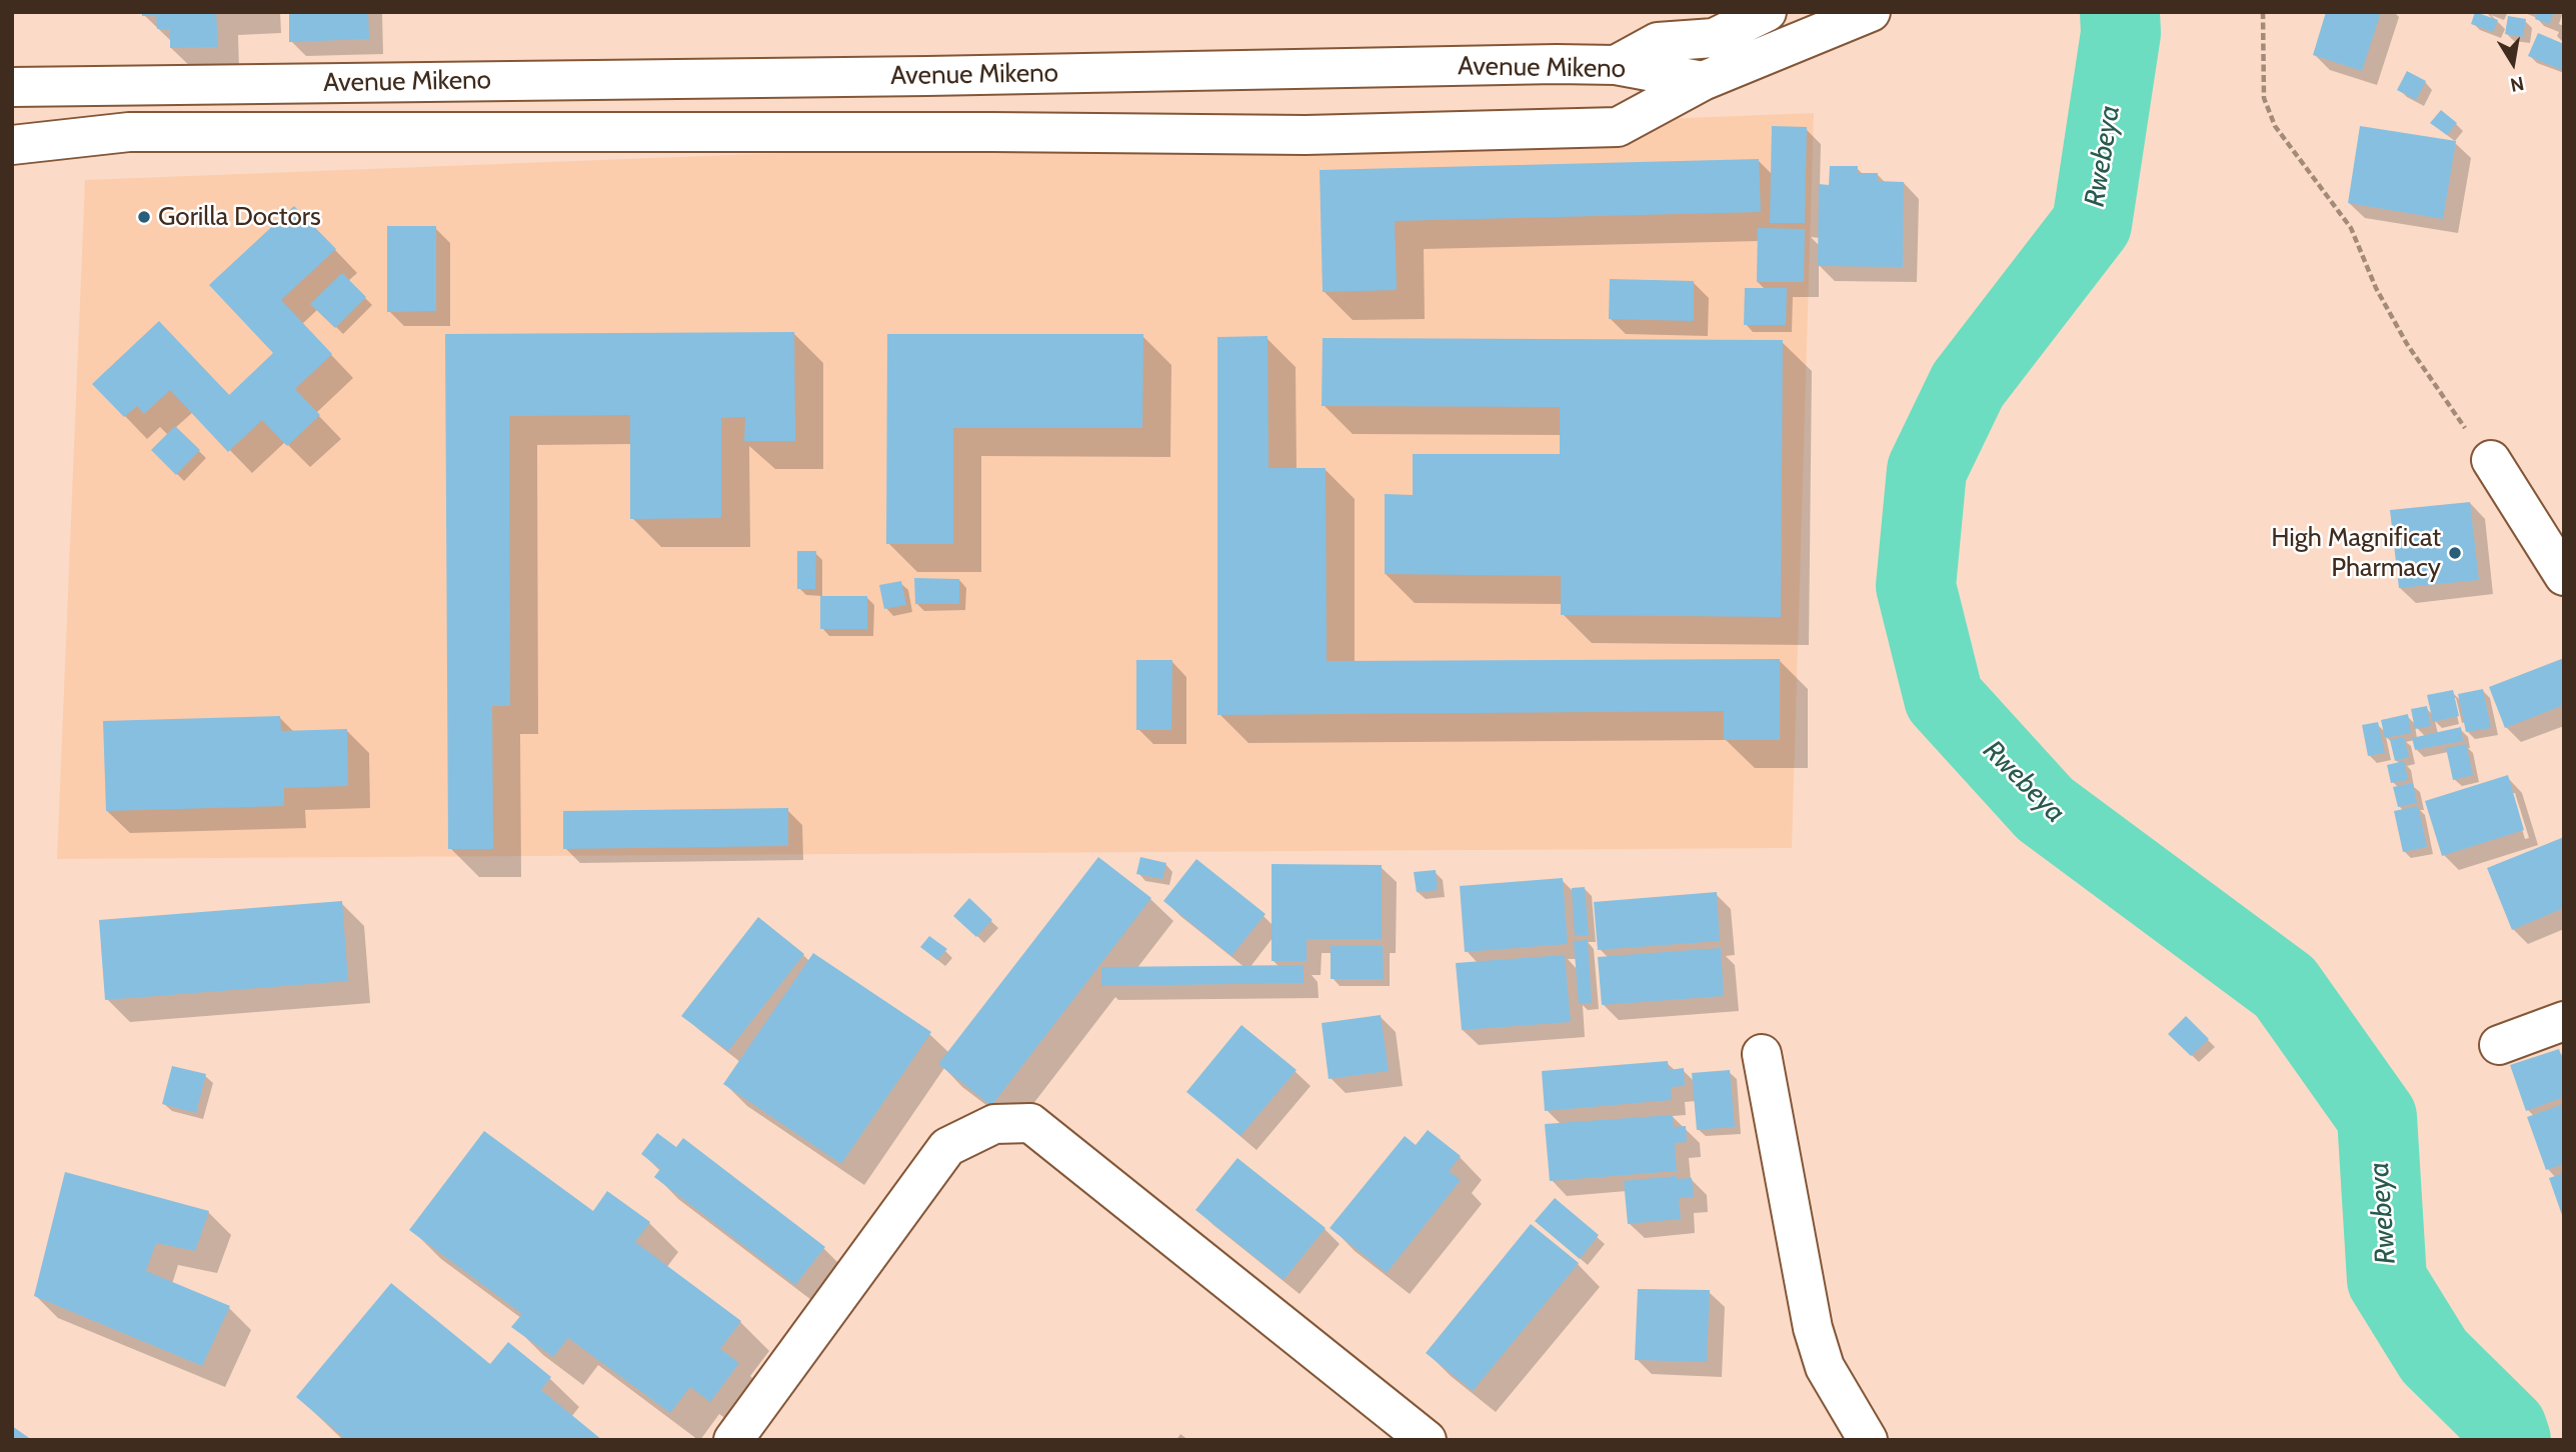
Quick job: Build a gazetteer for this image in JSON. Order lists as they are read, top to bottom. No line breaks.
{"streets":{"street":["Avenue Mikeno"]},"water":["Rwebeya"],"places":["Gorilla Doctors","High Magnificat Pharmacy"],"north":"bottom"}
